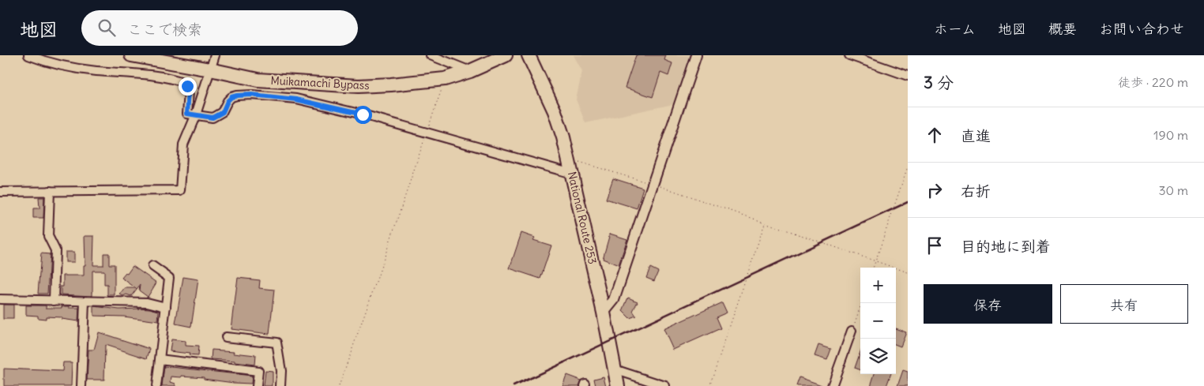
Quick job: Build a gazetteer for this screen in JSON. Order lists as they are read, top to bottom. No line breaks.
{"streets":{"highway":["Muikamachi Bypass","National Route 253"]},"page":{"header":"地図","search":"ここで検索","nav":["ホーム","地図","概要","お問い合わせ"],"heading":["3 分","徒歩 · 220 m"],"list":[["直進","190 m"],["右折","30 m"],"目的地に到着"],"map_buttons":["+","−"],"buttons":["保存","共有"]}}
